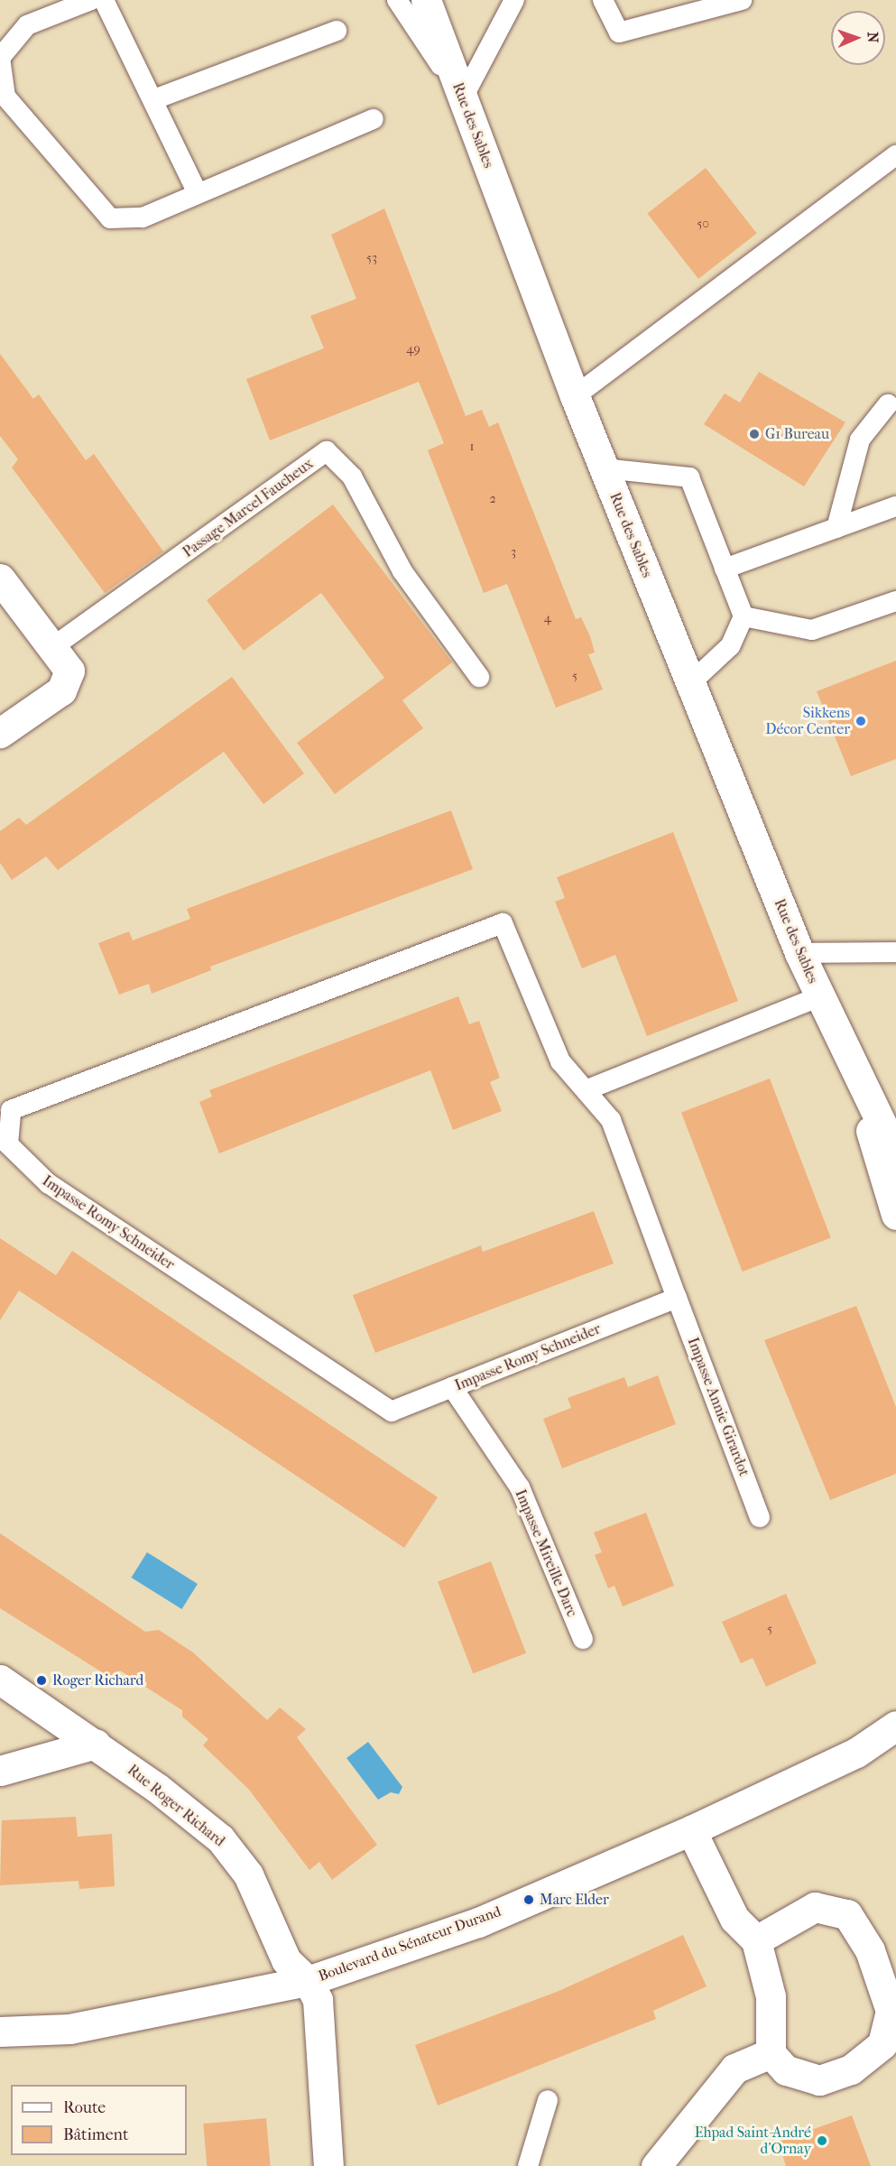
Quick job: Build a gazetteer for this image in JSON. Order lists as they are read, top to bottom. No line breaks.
{"streets":{"street":["Rue des Sables","Rue Roger Richard","Boulevard du Sénateur Durand"],"lane":["Passage Marcel Faucheux","Impasse Romy Schneider","Impasse Annie Girardot","Impasse Mireille Darc"]},"crossings":[["Impasse Romy Schneider","Impasse Annie Girardot"],["Impasse Romy Schneider","Impasse Mireille Darc"],["Rue Roger Richard","Boulevard du Sénateur Durand"]],"places":["G1 Bureau","Sikkens Décor Center","Roger Richard","Marc Elder","Ehpad Saint-André d'Ornay"],"house_numbers":["50","53","49","1","2","3","4","5","5"],"legend":["Route","Bâtiment"],"north":"right"}
